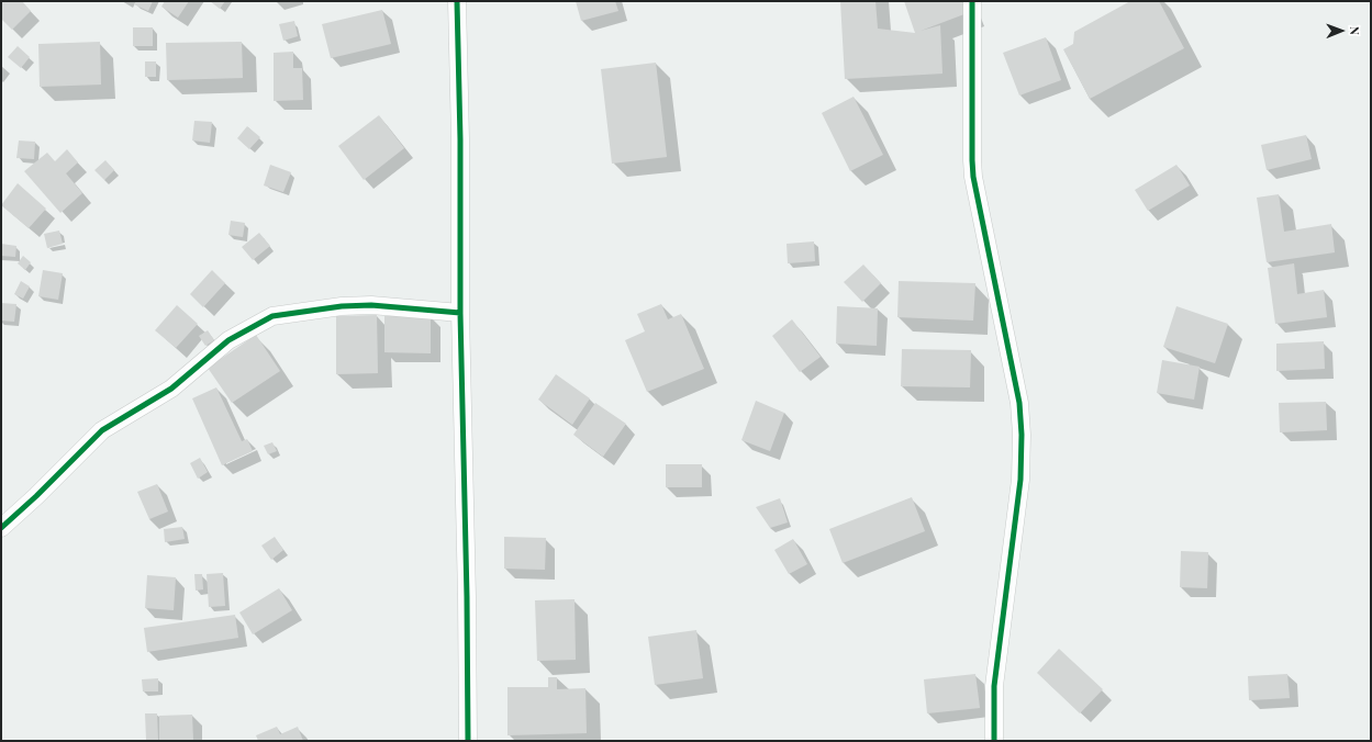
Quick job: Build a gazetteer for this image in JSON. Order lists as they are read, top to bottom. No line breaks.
{"north":"right"}
